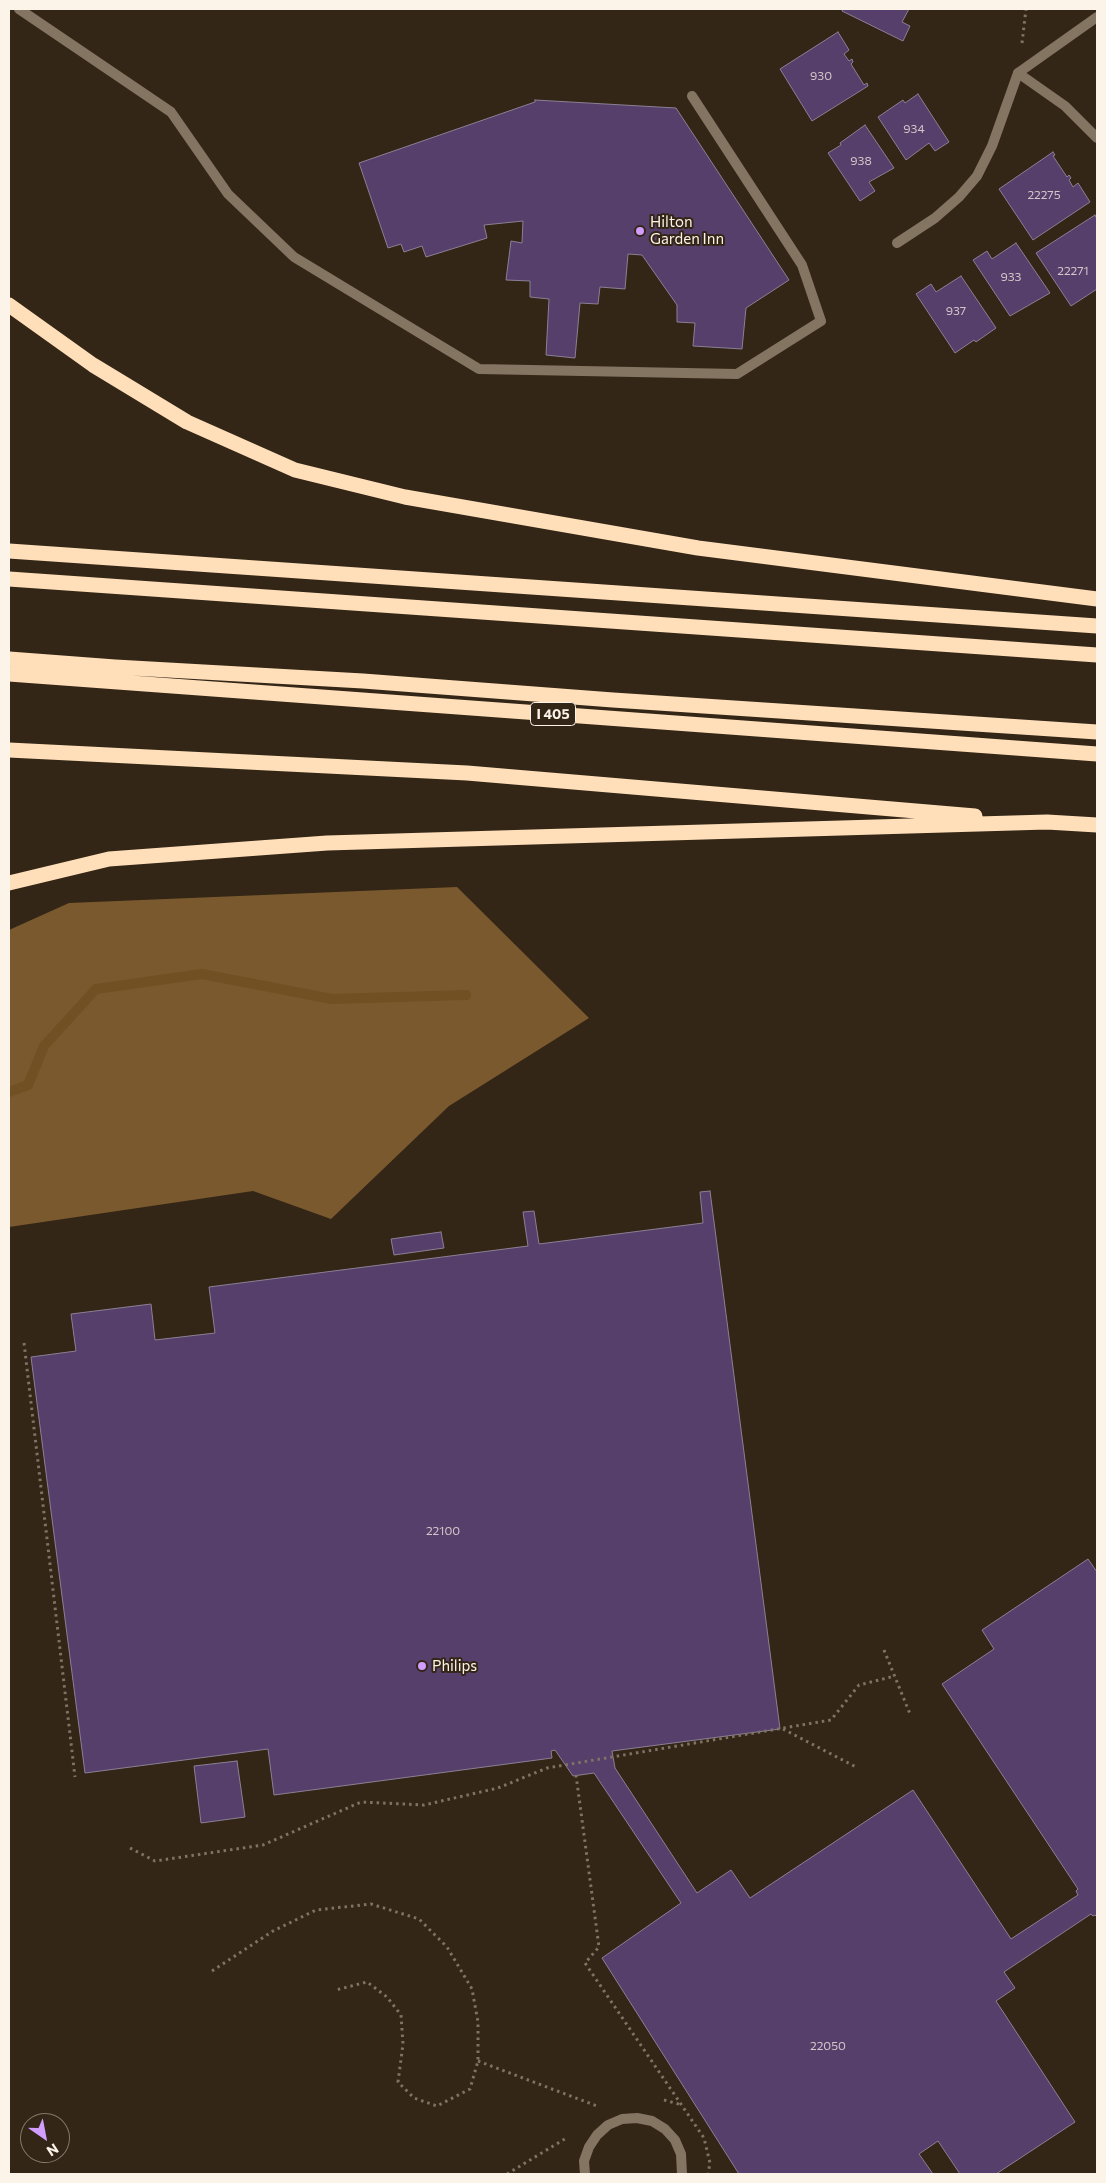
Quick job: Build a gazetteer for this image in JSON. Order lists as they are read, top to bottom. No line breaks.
{"streets":{"highway":["I 405"]},"places":["Hilton Garden Inn","Philips"],"house_numbers":["930","934","938","22275","22271","933","937","22100","22050"],"north":"bottom right"}
